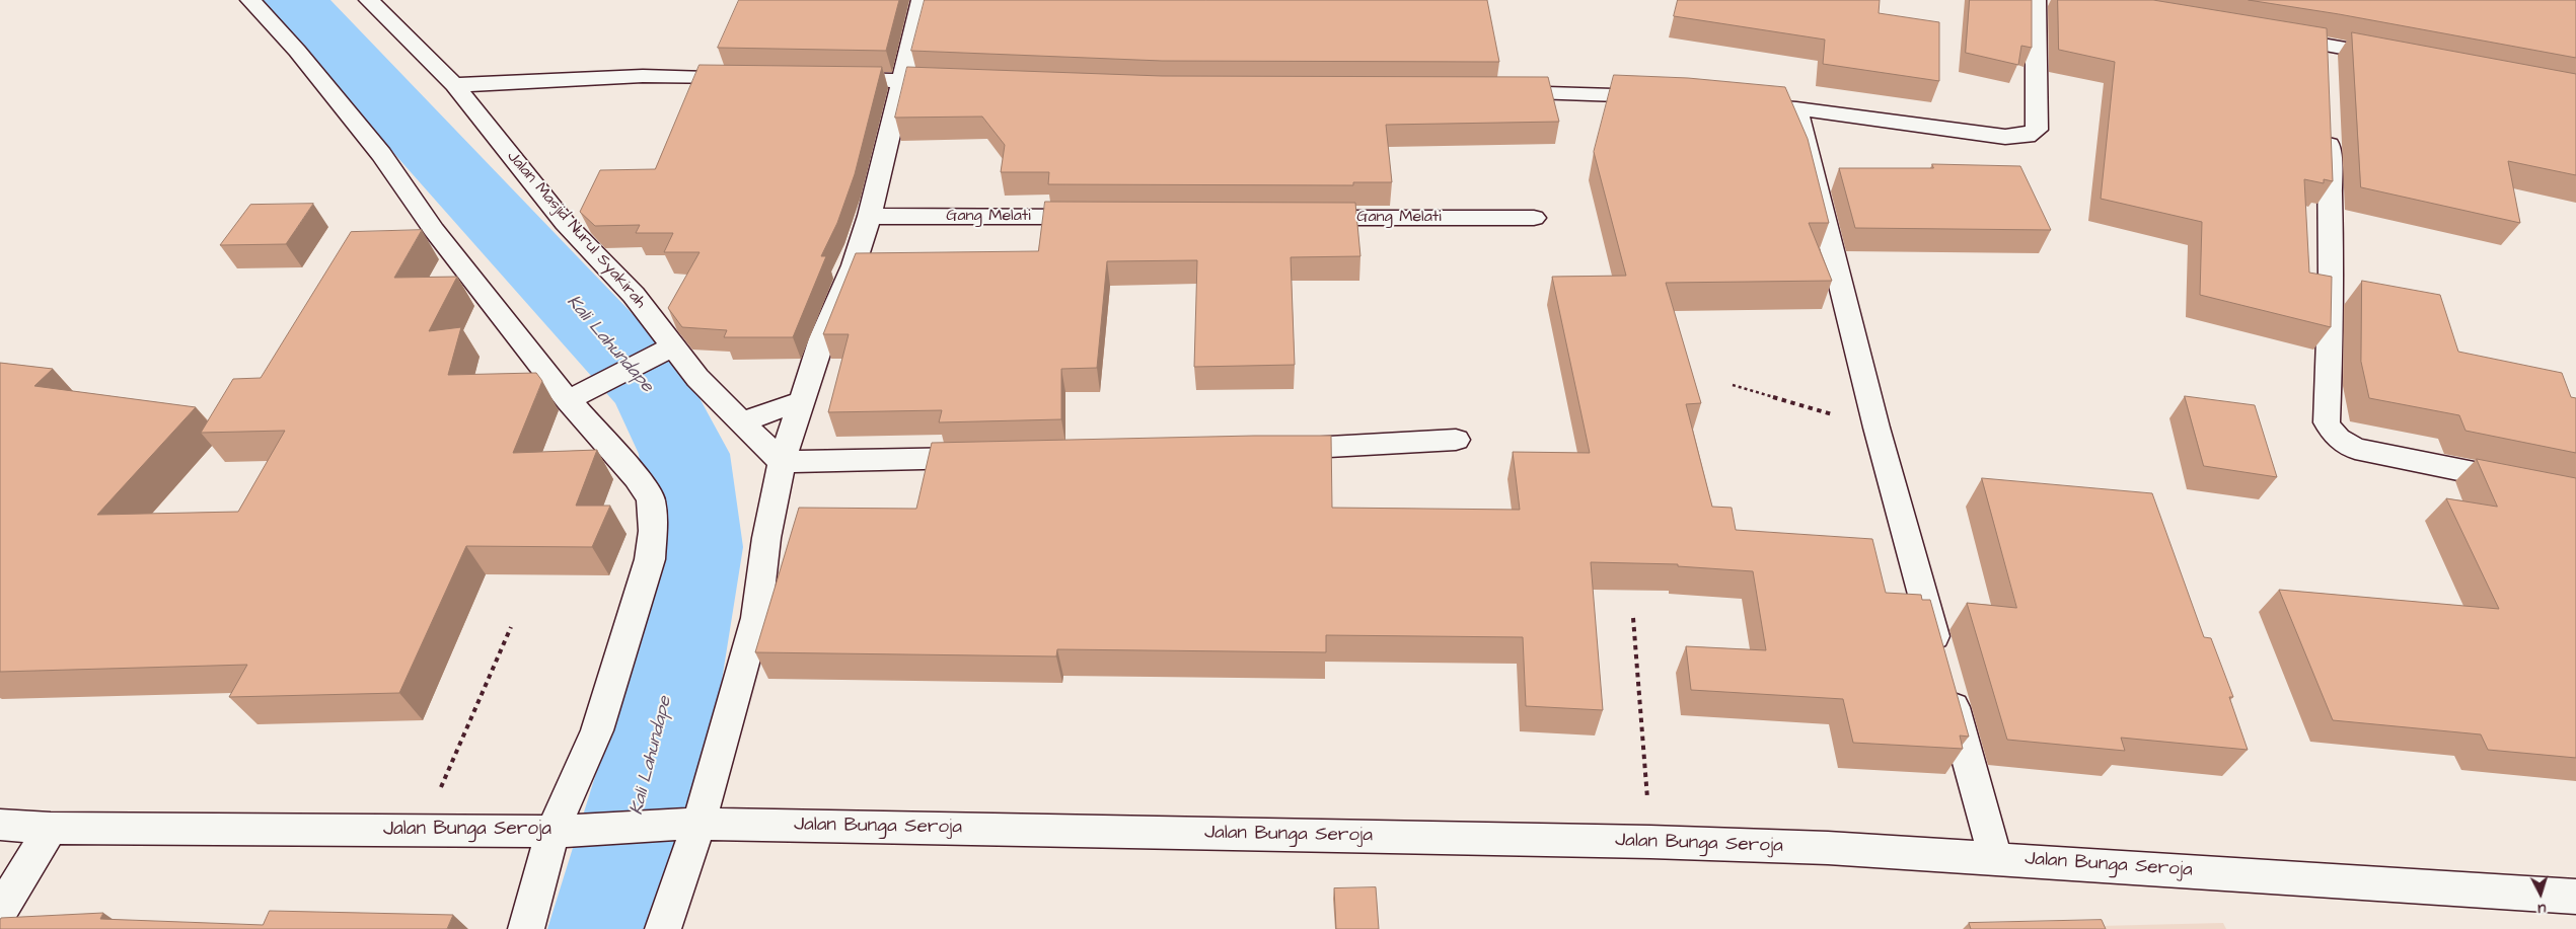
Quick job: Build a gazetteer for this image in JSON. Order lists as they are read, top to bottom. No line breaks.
{"streets":{"street":["Gang Melati","Jalan Masjid Nurul Syakirah","Jalan Bunga Seroja"]},"water":["Kali Lahundape"],"north":"bottom"}
